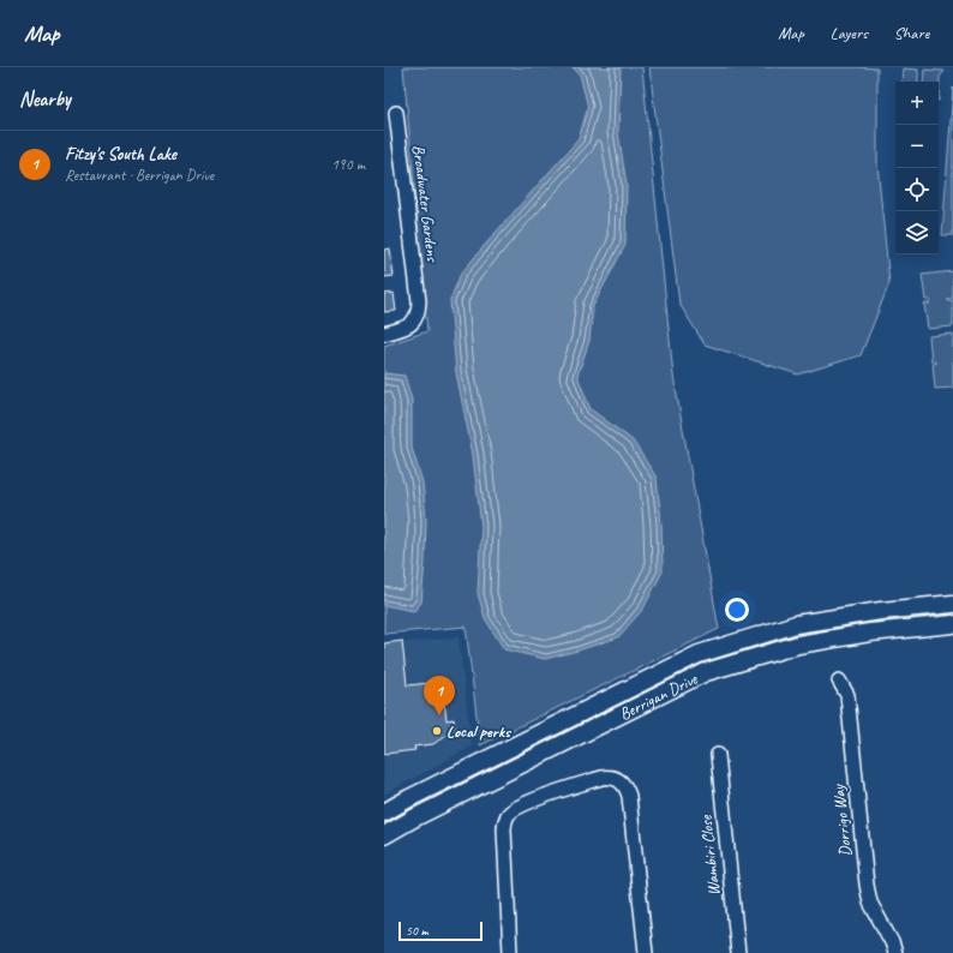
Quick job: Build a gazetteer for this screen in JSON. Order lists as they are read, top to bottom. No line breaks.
{"streets":{"main road":["Berrigan Drive"],"street":["Broadwater Gardens","Dorrigo Way","Wambiri Close"]},"places":["Local perks"],"scale_bar":"50 m","page":{"header":"Map","nav":["Map","Layers","Share"],"heading":"Nearby","map_buttons":["+","−"],"list":[{"mark":"1","name":"Fitzy's South Lake","note":"Restaurant · Berrigan Drive","value":"190 m"}],"pins":"1","scale":"50 m"}}
